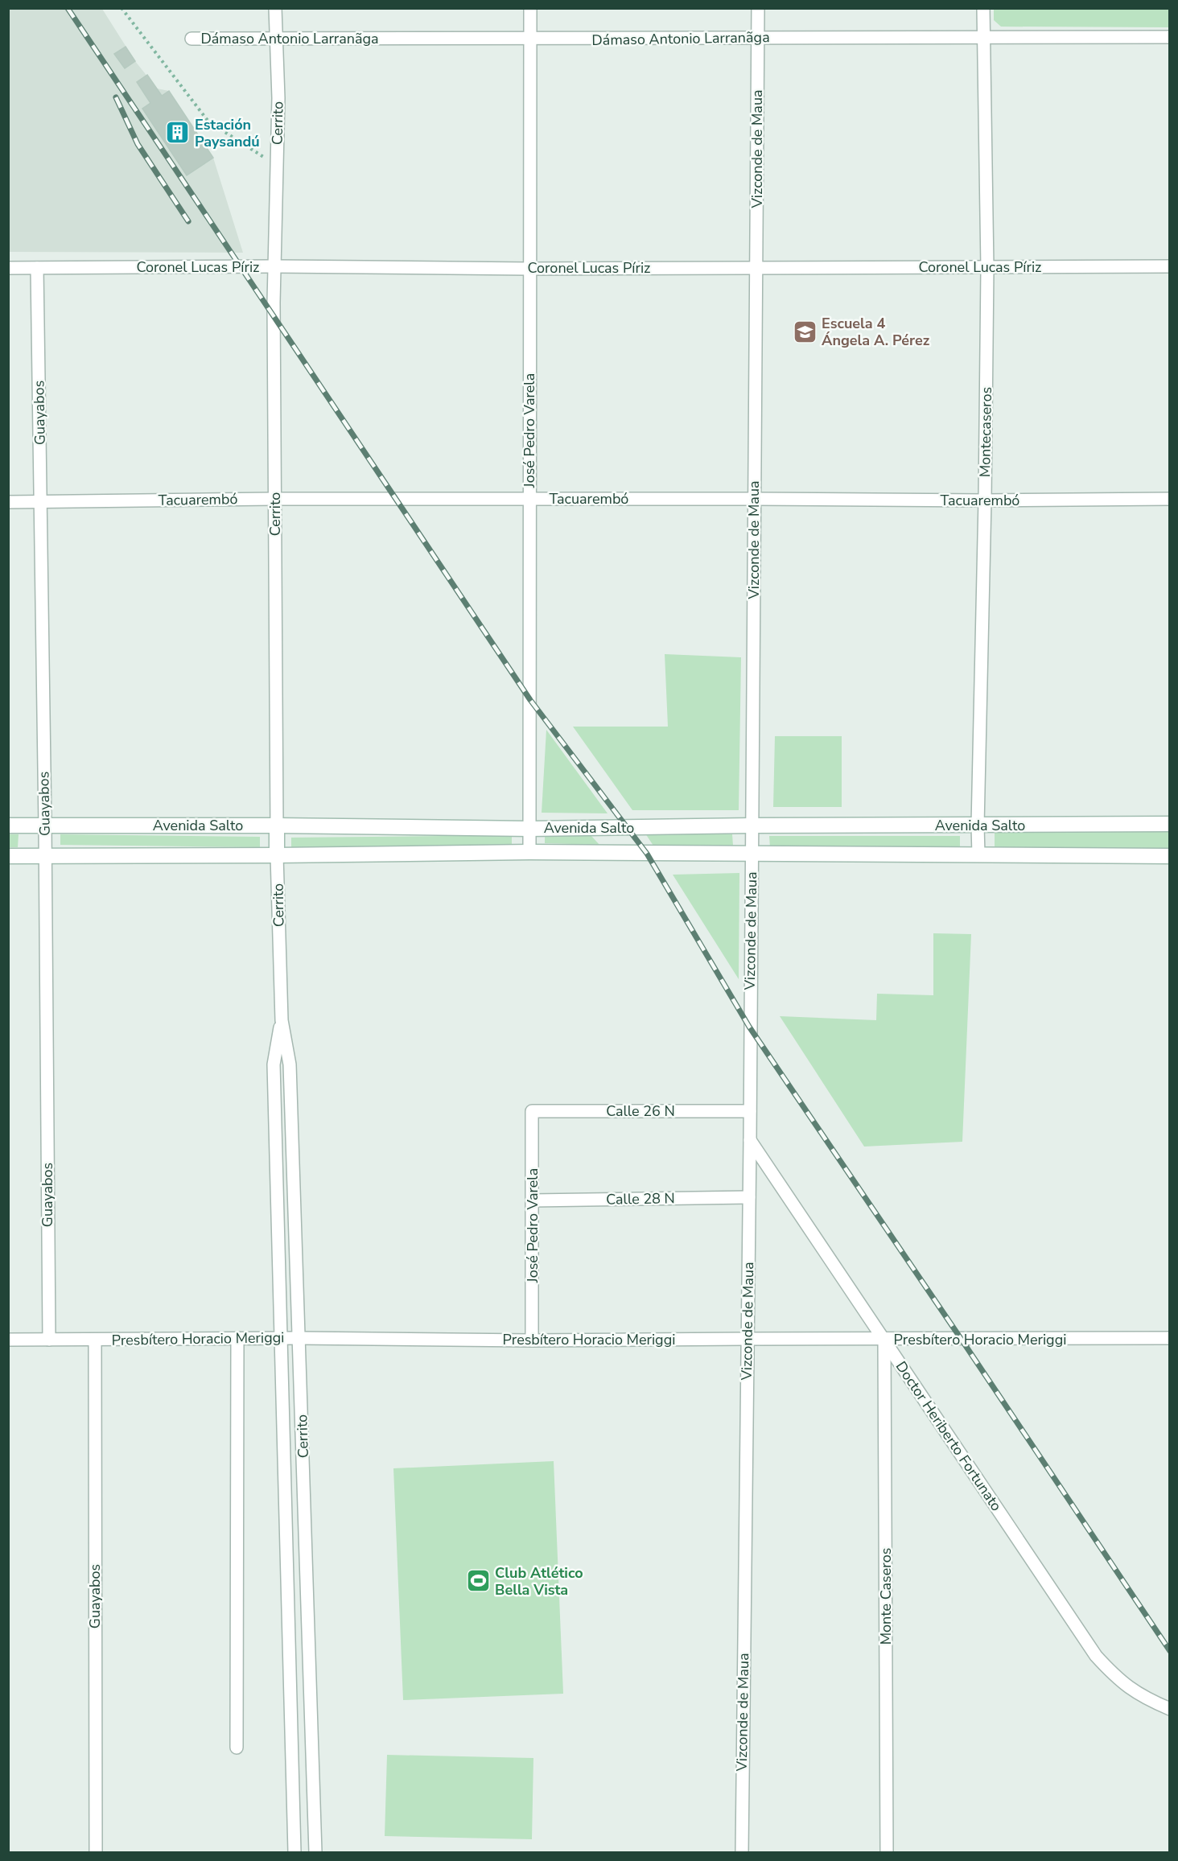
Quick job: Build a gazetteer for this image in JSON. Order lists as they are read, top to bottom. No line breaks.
{"streets":{"street":["Dámaso Antonio Larranãga","Cerrito","Vizconde de Maua","Coronel Lucas Píriz","Guayabos","José Pedro Varela","Montecaseros","Tacuarembó","Avenida Salto","Calle 26 N","Calle 28 N","Presbítero Horacio Meriggi","Doctor Heriberto Fortunato","Monte Caseros"]},"crossings":[["Dámaso Antonio Larranãga","Cerrito"],["Dámaso Antonio Larranãga","Vizconde de Maua"],["Dámaso Antonio Larranãga","José Pedro Varela"],["Dámaso Antonio Larranãga","Montecaseros"],["Cerrito","Coronel Lucas Píriz"],["Cerrito","Tacuarembó"],["Cerrito","Avenida Salto"],["Cerrito","Presbítero Horacio Meriggi"],["Vizconde de Maua","Coronel Lucas Píriz"],["Vizconde de Maua","Tacuarembó"],["Vizconde de Maua","Avenida Salto"],["Vizconde de Maua","Calle 26 N"],["Vizconde de Maua","Calle 28 N"],["Vizconde de Maua","Presbítero Horacio Meriggi"],["Vizconde de Maua","Doctor Heriberto Fortunato"],["Coronel Lucas Píriz","Guayabos"],["Coronel Lucas Píriz","José Pedro Varela"],["Coronel Lucas Píriz","Montecaseros"],["Guayabos","Tacuarembó"],["Guayabos","Avenida Salto"],["Guayabos","Presbítero Horacio Meriggi"],["José Pedro Varela","Tacuarembó"],["José Pedro Varela","Avenida Salto"],["José Pedro Varela","Calle 26 N"],["José Pedro Varela","Calle 28 N"],["José Pedro Varela","Presbítero Horacio Meriggi"],["Montecaseros","Tacuarembó"],["Montecaseros","Avenida Salto"],["Presbítero Horacio Meriggi","Doctor Heriberto Fortunato"],["Presbítero Horacio Meriggi","Monte Caseros"],["Doctor Heriberto Fortunato","Monte Caseros"]],"places":{"building":["Estación Paysandú"],"school or university":["Escuela 4 Ángela A. Pérez"],"sports":["Club Atlético Bella Vista"]}}
